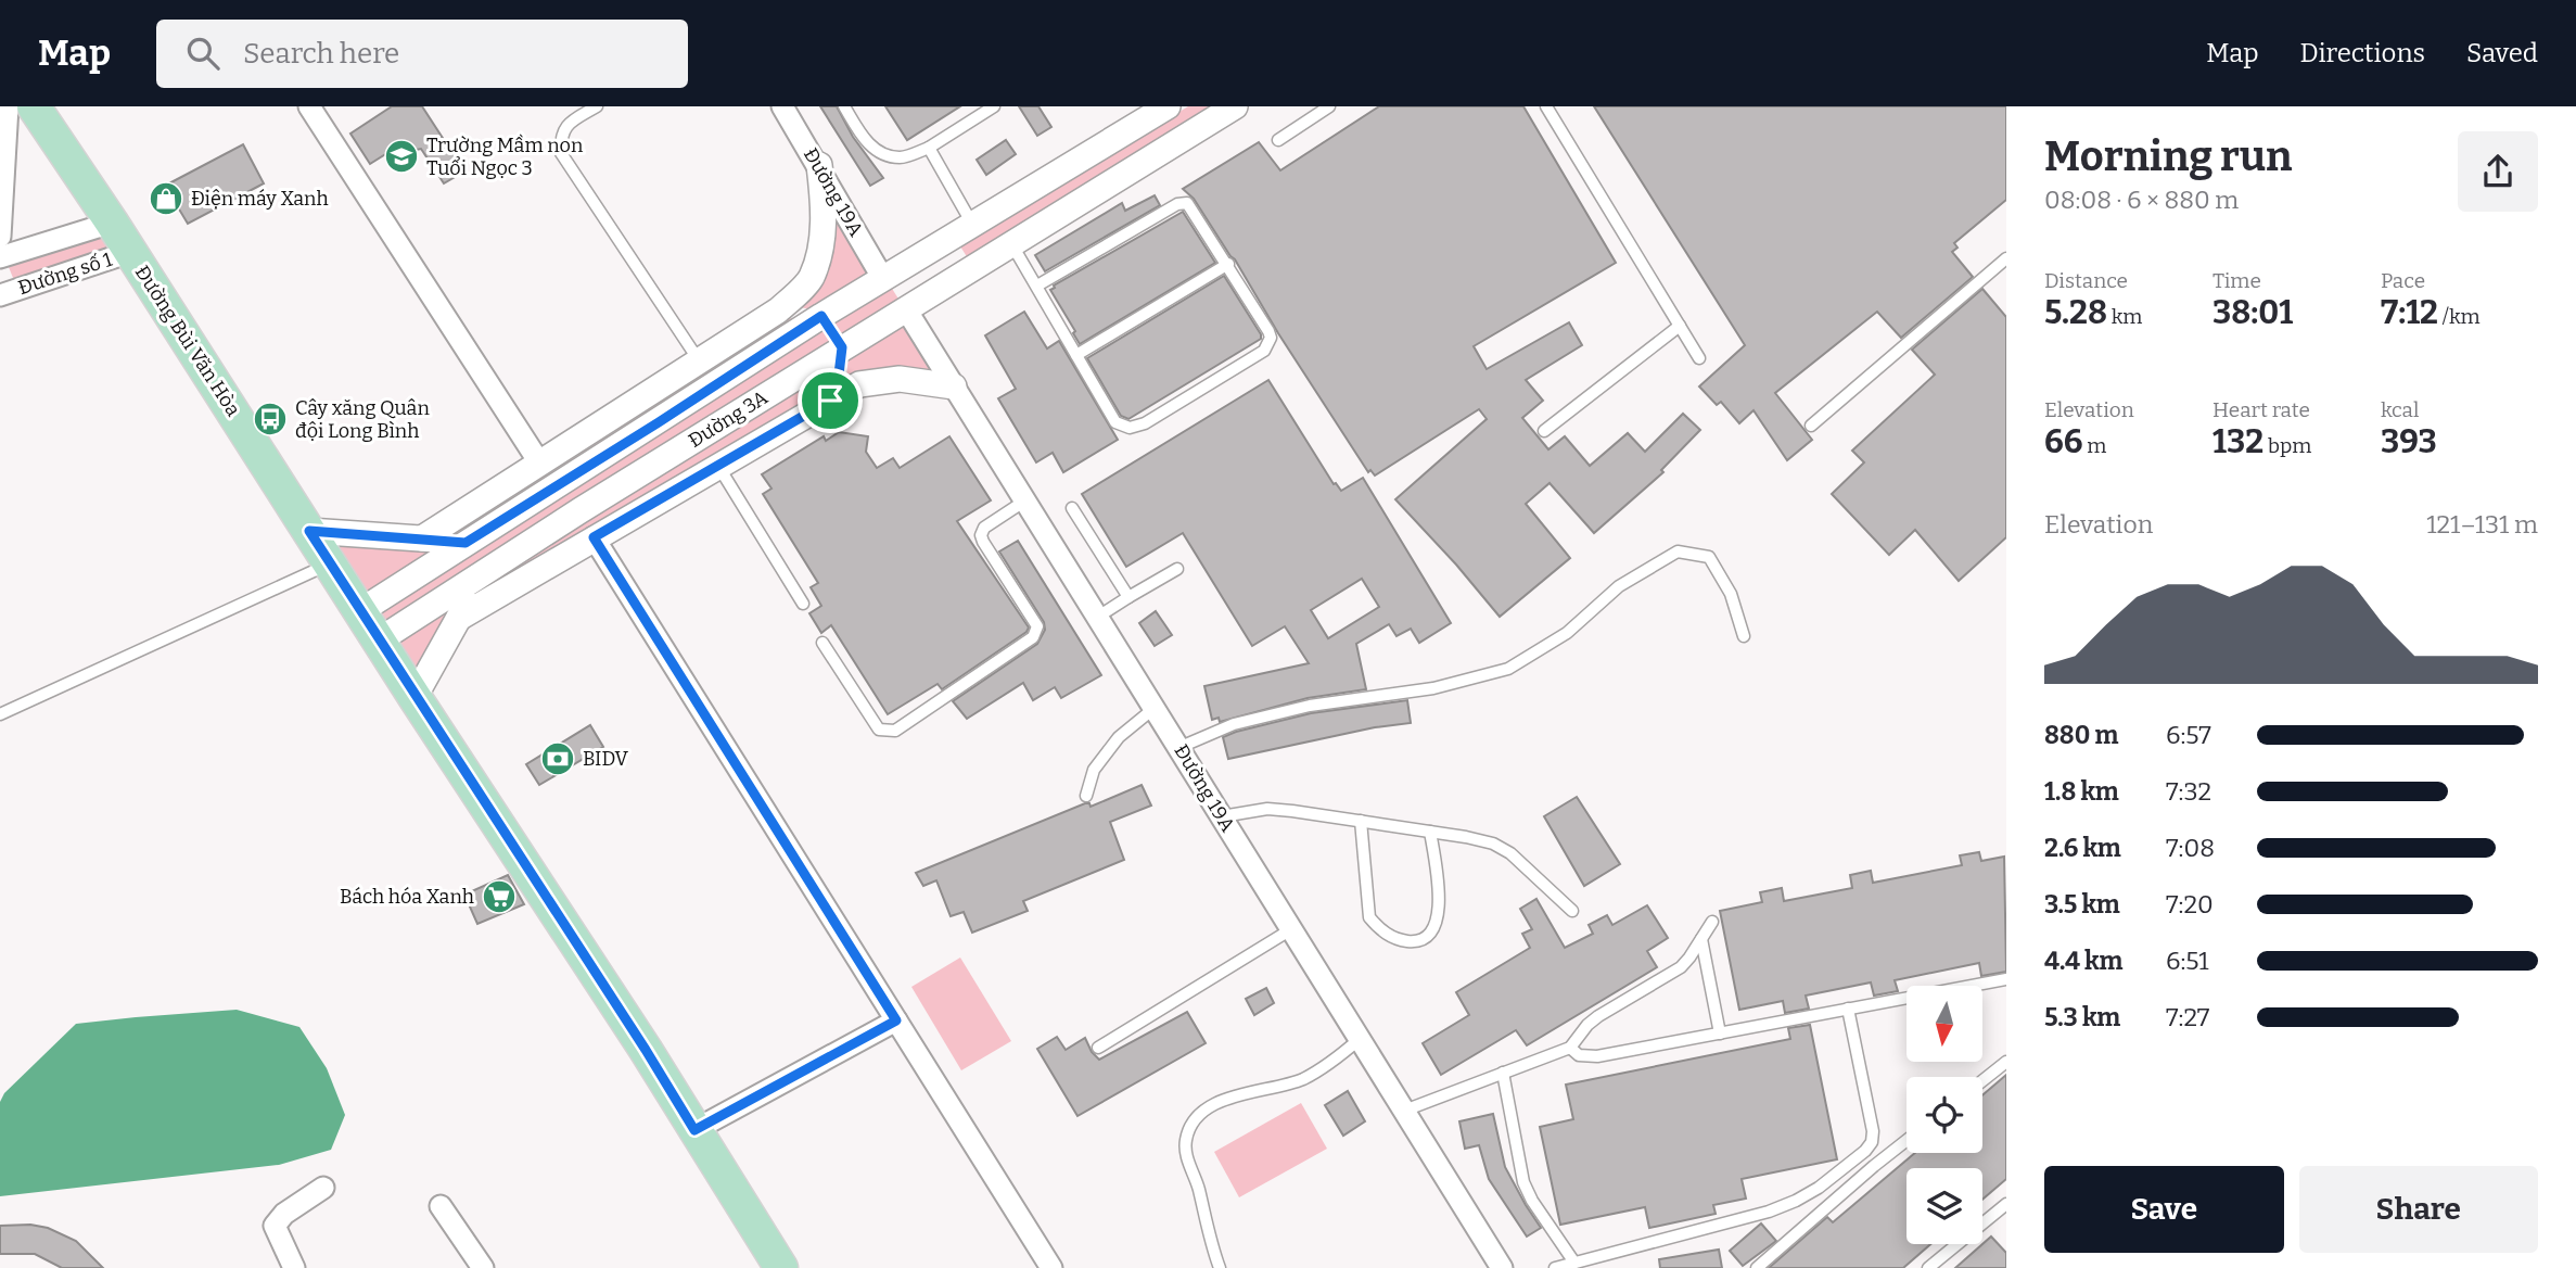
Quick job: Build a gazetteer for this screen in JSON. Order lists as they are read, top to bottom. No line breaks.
{"streets":{"main road":["Đường Bùi Văn Hòa"],"street":["Đường 19A","Đường số 1","Đường 3A"]},"crossings":[["Đường 19A","Đường 3A"],["Đường số 1","Đường Bùi Văn Hòa"],["Đường Bùi Văn Hòa","Đường 3A"]],"places":{"school or university":["Trường Mầm non Tuổi Ngọc 3"],"shop":["Điện máy Xanh"],"bus stop":["Cây xăng Quân đội Long Bình"],"bank":["BIDV"],"supermarket":["Bách hóa Xanh"]},"north":"bottom","page":{"header":"Map","search":"Search here","nav":["Map","Directions","Saved"],"heading":["Morning run","08:08 · 6 × 880 m"],"stats":[["Distance","5.28 km"],["Time","38:01"],["Pace","7:12 /km"],["Elevation","66 m"],["Heart rate","132 bpm"],["kcal","393"]],"chart":["Elevation","121–131 m"],"list":[{"name":"880 m","note":"6:57"},{"name":"1.8 km","note":"7:32"},{"name":"2.6 km","note":"7:08"},{"name":"3.5 km","note":"7:20"},{"name":"4.4 km","note":"6:51"},{"name":"5.3 km","note":"7:27"}],"buttons":["Save","Share"]}}
